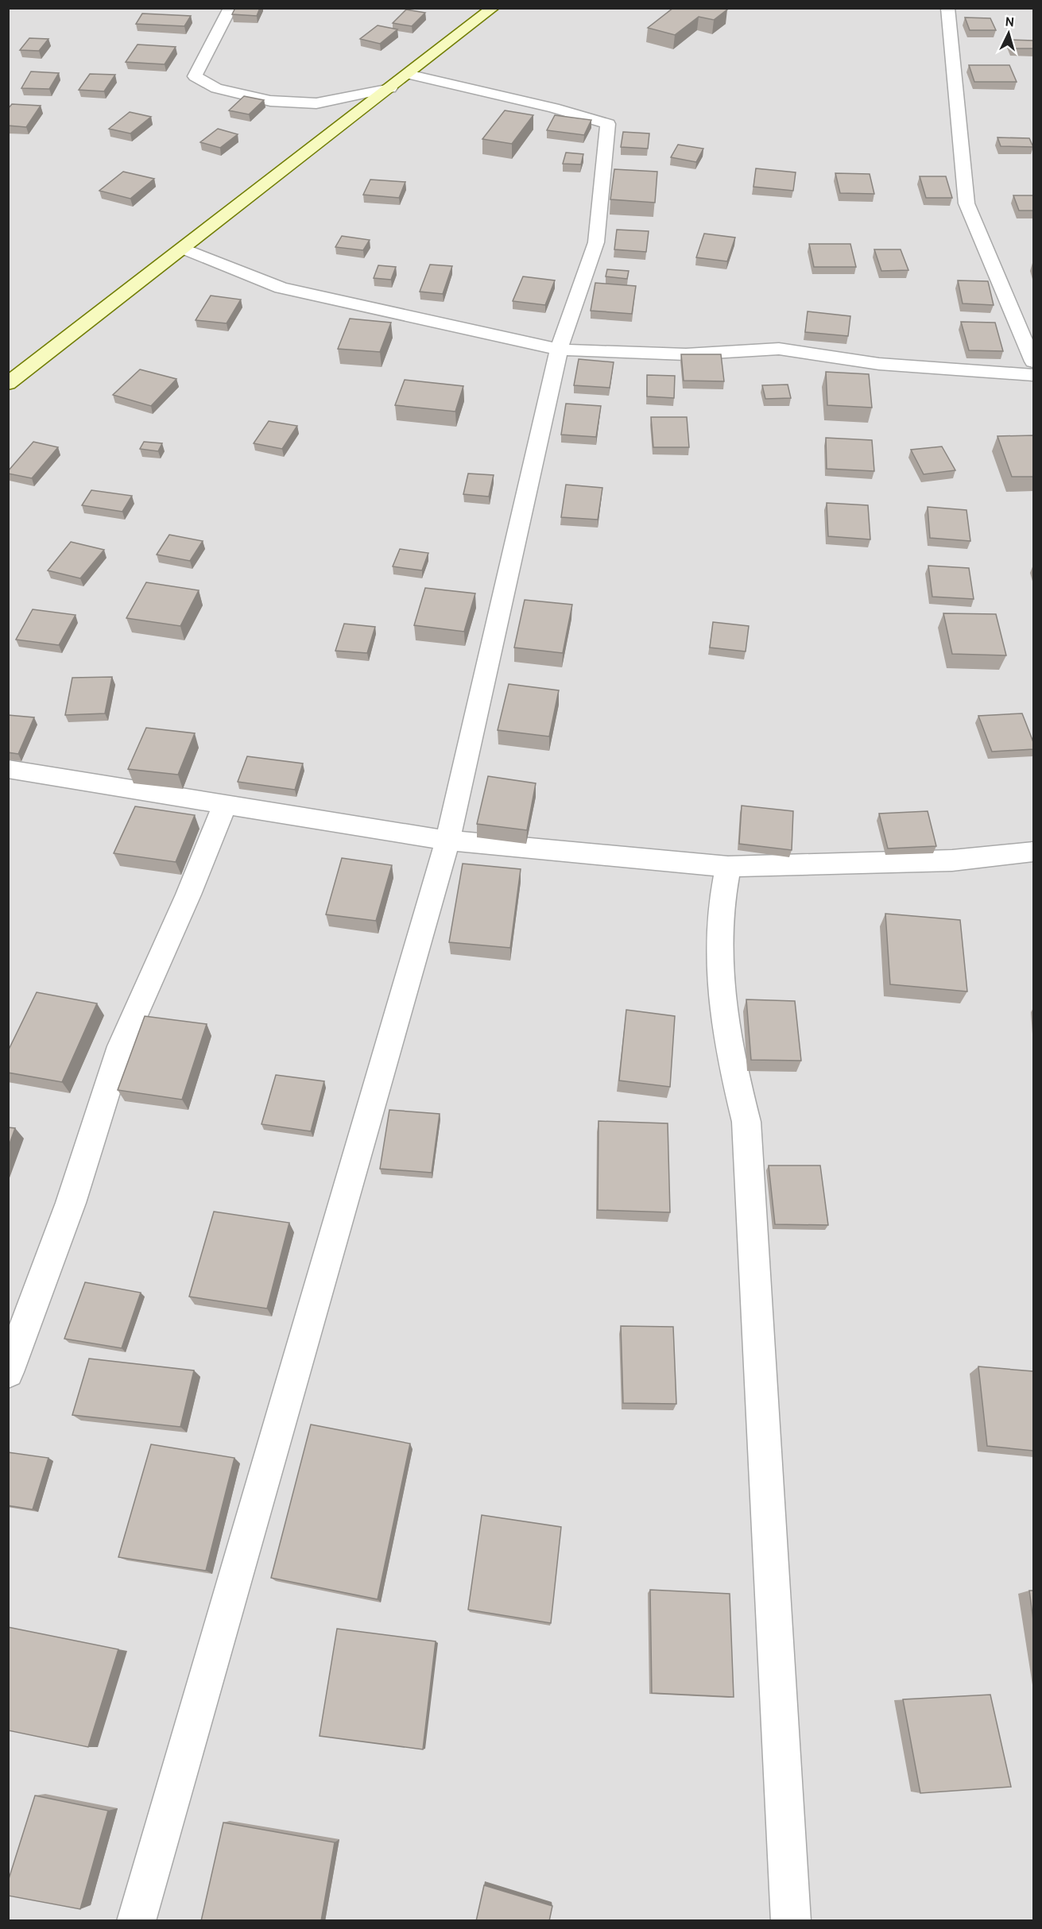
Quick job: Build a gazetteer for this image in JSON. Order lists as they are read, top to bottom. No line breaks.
{"north":"top"}
